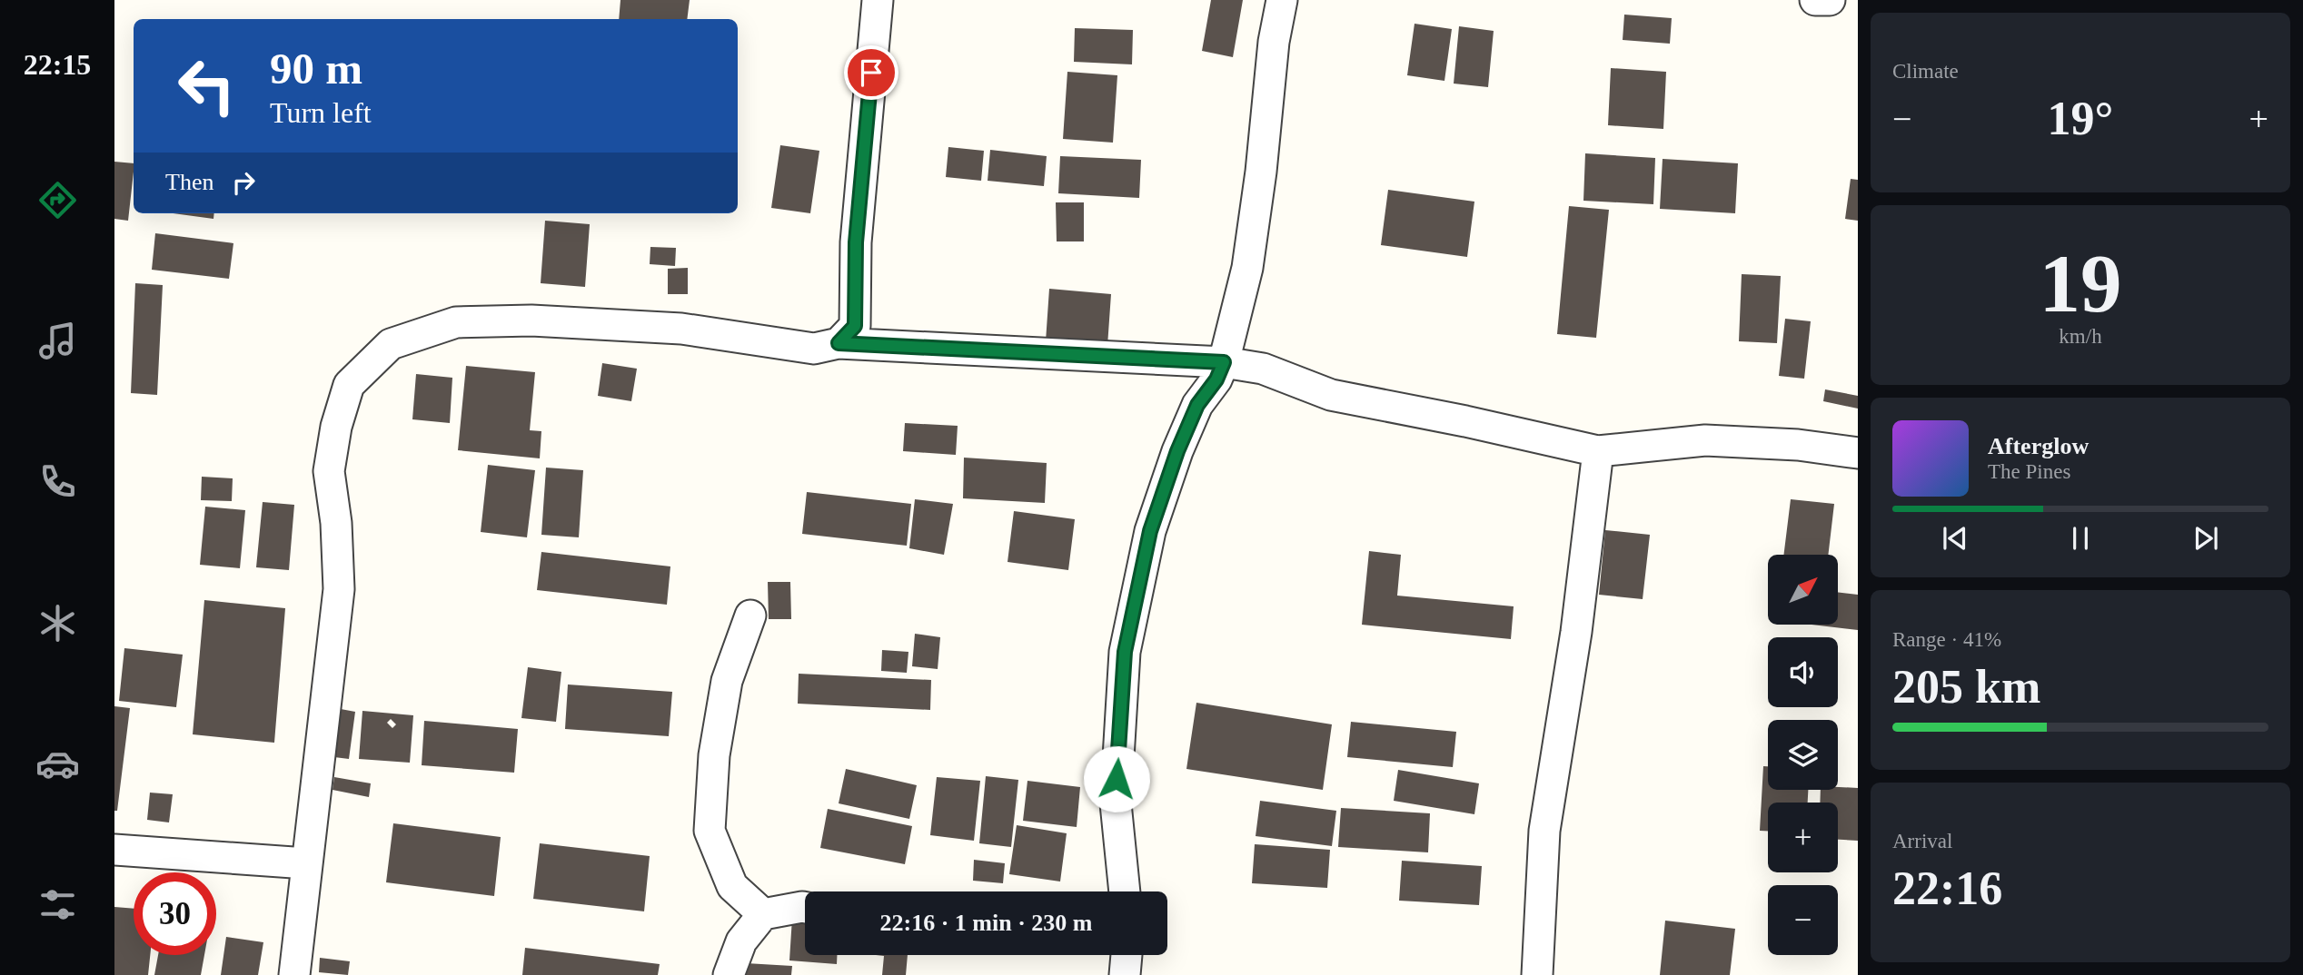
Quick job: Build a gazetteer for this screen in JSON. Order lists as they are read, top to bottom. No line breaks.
{"north":"top right","page":{"tabs":"22:15","tile":["Climate",["19","km/h"],["Range · 41%","205 km"],["Arrival","22:16"]],"turn":["90 m","Turn left"],"heat":["−","19°","+"],"then":"Then","song":["Afterglow","The Pines"],"map_buttons":["+","−"],"limit":"30","trip":"22:16 · 1 min · 230 m"}}
